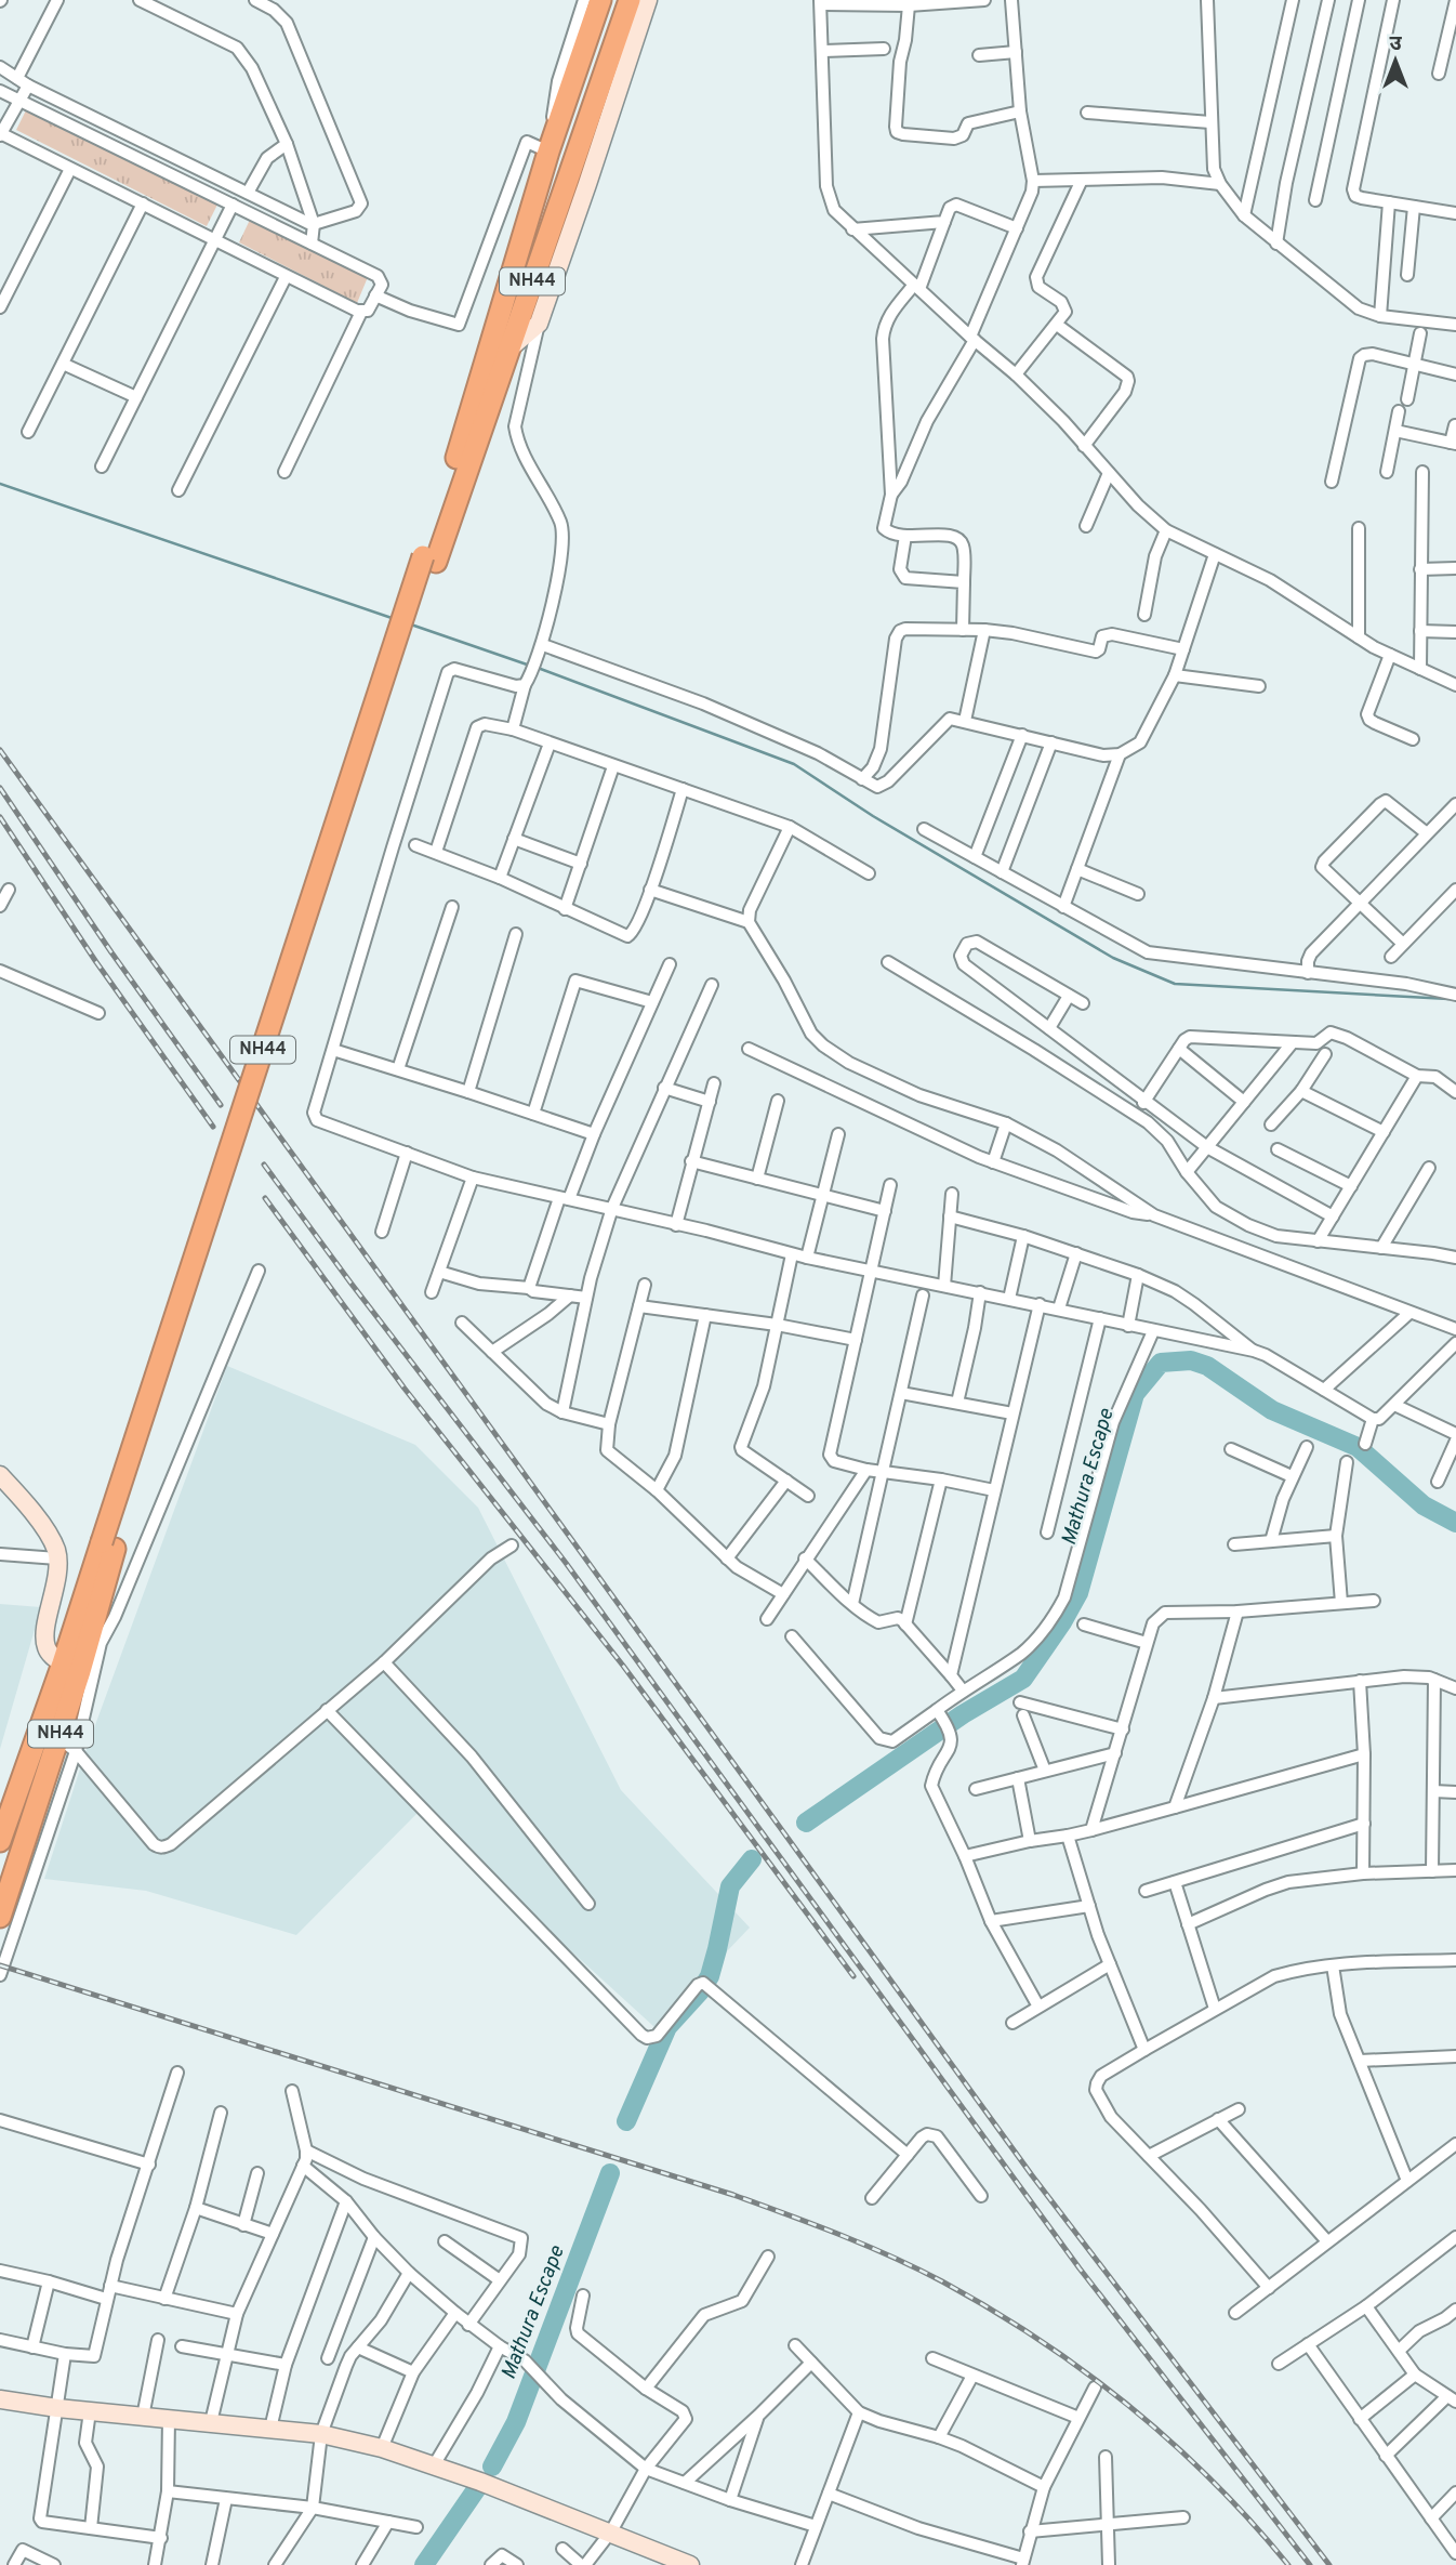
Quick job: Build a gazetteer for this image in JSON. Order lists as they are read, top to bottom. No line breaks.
{"streets":{"highway":["NH44"]},"water":["Mathura Escape"],"north":"top"}
